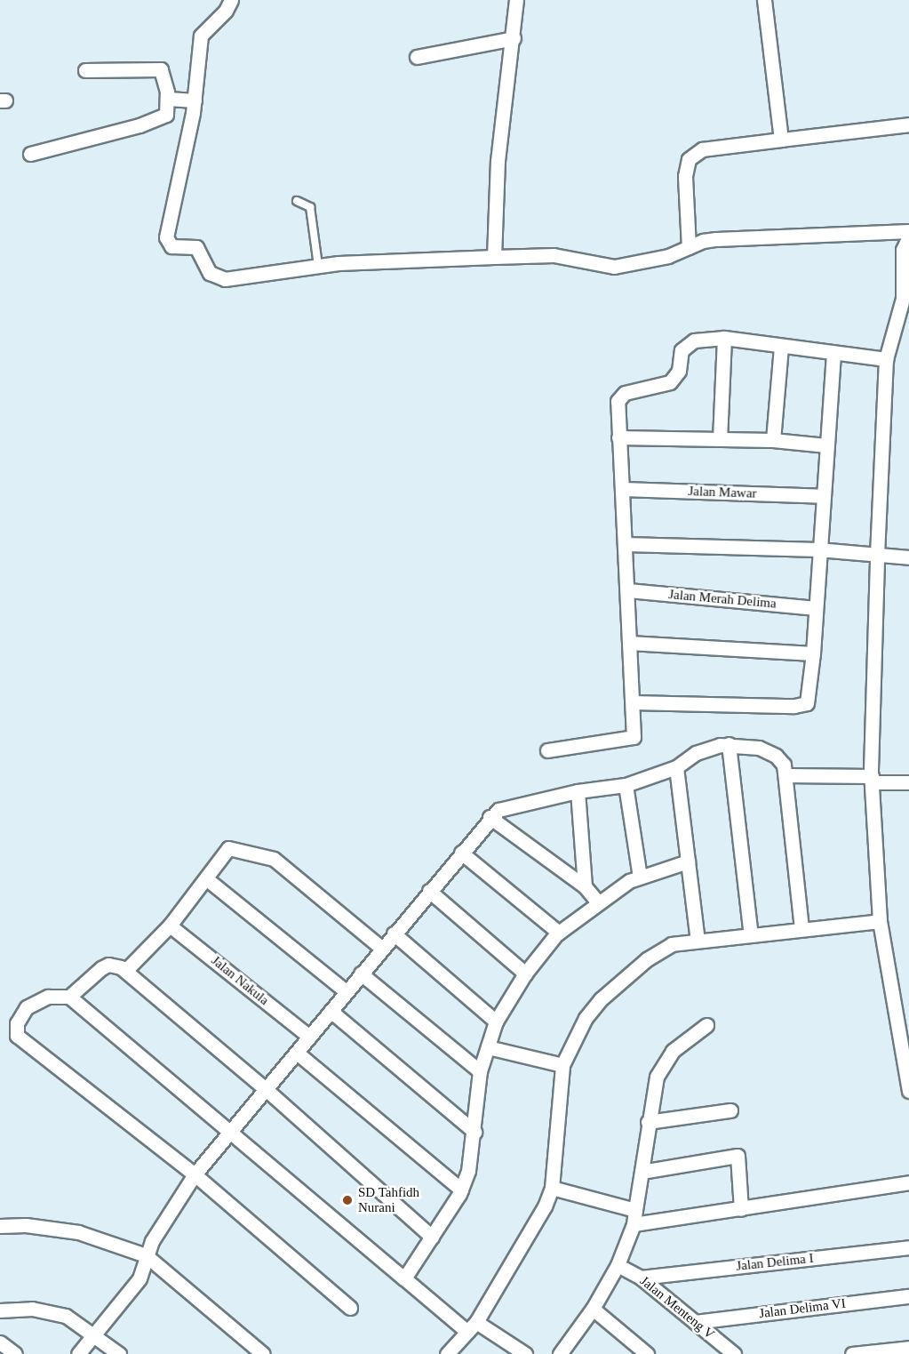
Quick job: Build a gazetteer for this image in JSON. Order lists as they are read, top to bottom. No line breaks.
{"streets":{"street":["Jalan Mawar","Jalan Merah Delima","Jalan Nakula","Jalan Delima I","Jalan Menteng V","Jalan Delima VI"]},"crossings":[["Jalan Delima I","Jalan Menteng V"],["Jalan Menteng V","Jalan Delima VI"]],"places":["SD Tahfidh Nurani"]}
